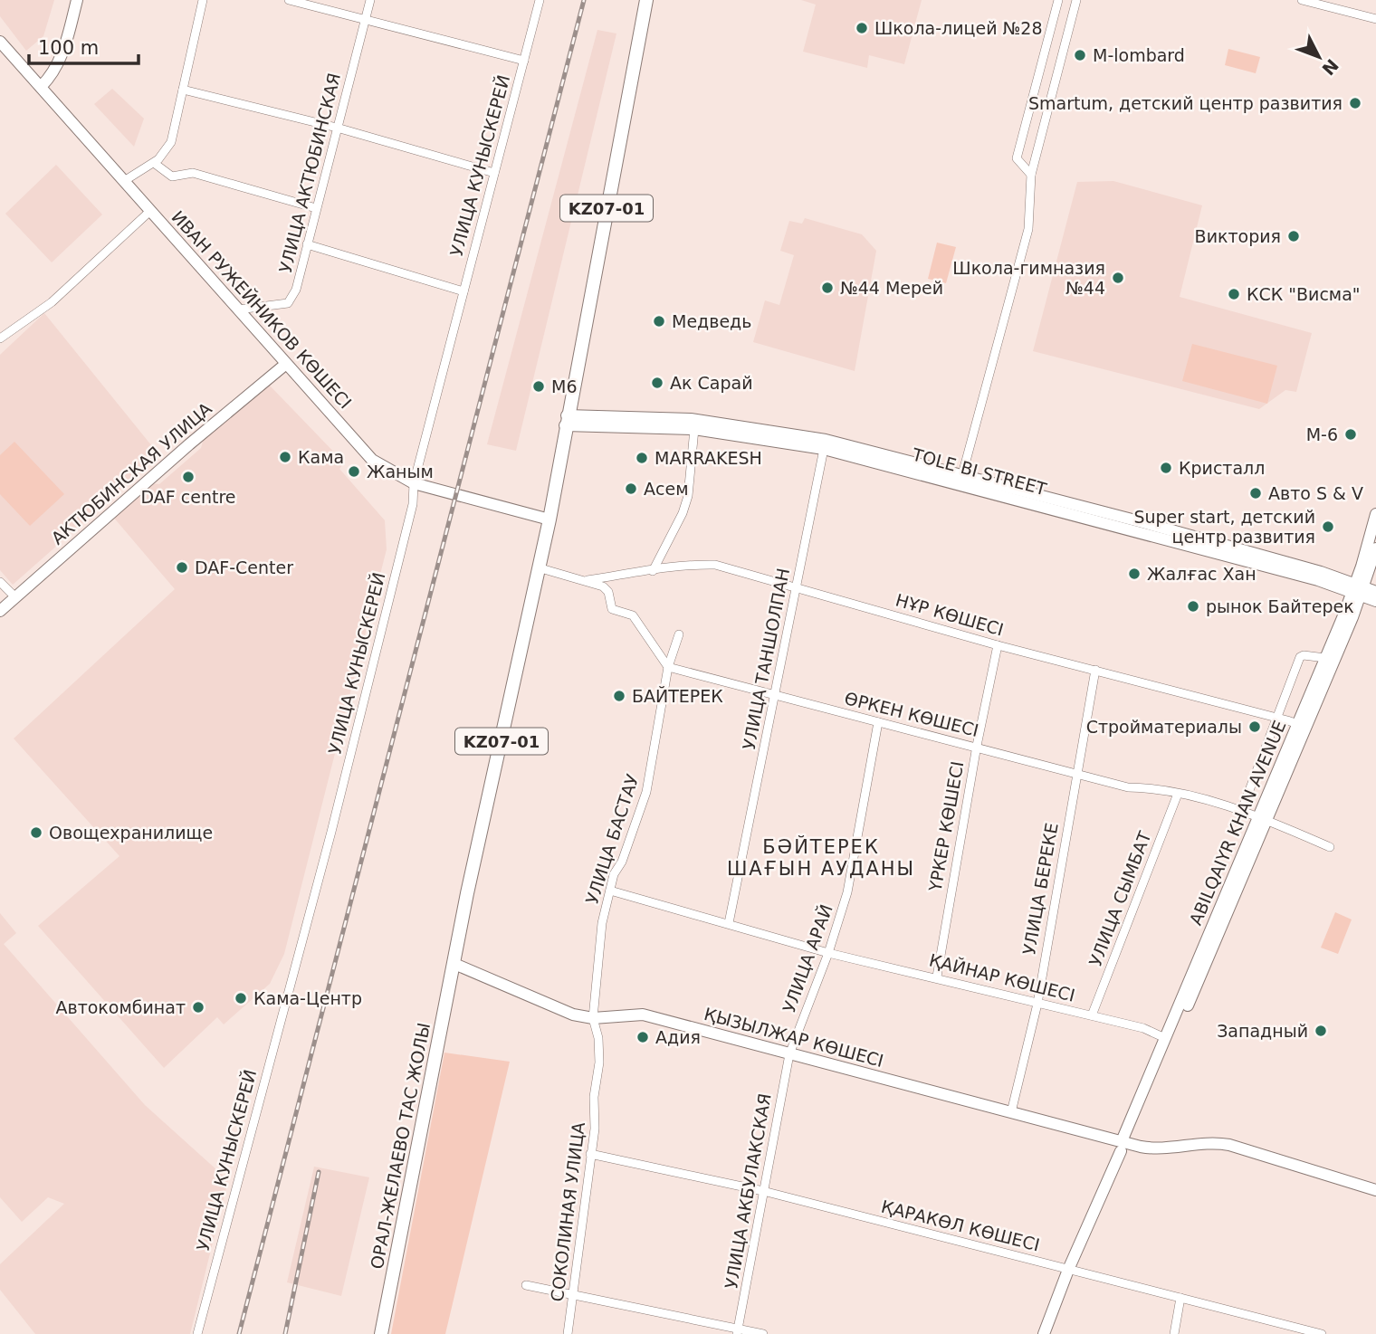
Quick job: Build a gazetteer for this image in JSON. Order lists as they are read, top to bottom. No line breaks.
{"streets":{"main road":["KZ07-01","ОРАЛ-ЖЕЛАЕВО ТАС ЖОЛЫ"],"street":["УЛИЦА КУНЫСКЕРЕЙ","УЛИЦА АКТЮБИНСКАЯ","ИВАН РУЖЕЙНИКОВ КӨШЕСІ","TOLE BI STREET","АКТЮБИНСКАЯ УЛИЦА","НҰР КӨШЕСІ","УЛИЦА ТАНШОЛПАН","ӨРКЕН КӨШЕСІ","ABILQAIYR KHAN AVENUE","ҮРКЕР КӨШЕСІ","УЛИЦА БАСТАУ","УЛИЦА БЕРЕКЕ","УЛИЦА СЫМБАТ","УЛИЦА АРАЙ","ҚАЙНАР КӨШЕСІ","ҚЫЗЫЛЖАР КӨШЕСІ","УЛИЦА АКБУЛАКСКАЯ","СОКОЛИНАЯ УЛИЦА","ҚАРАКӨЛ КӨШЕСІ"]},"crossings":[["УЛИЦА КУНЫСКЕРЕЙ","ИВАН РУЖЕЙНИКОВ КӨШЕСІ"],["УЛИЦА АКТЮБИНСКАЯ","ИВАН РУЖЕЙНИКОВ КӨШЕСІ"],["KZ07-01","ИВАН РУЖЕЙНИКОВ КӨШЕСІ"],["KZ07-01","TOLE BI STREET"],["KZ07-01","ҚЫЗЫЛЖАР КӨШЕСІ"],["KZ07-01","ОРАЛ-ЖЕЛАЕВО ТАС ЖОЛЫ"],["ИВАН РУЖЕЙНИКОВ КӨШЕСІ","АКТЮБИНСКАЯ УЛИЦА"],["TOLE BI STREET","УЛИЦА ТАНШОЛПАН"],["TOLE BI STREET","ABILQAIYR KHAN AVENUE"],["НҰР КӨШЕСІ","УЛИЦА ТАНШОЛПАН"],["НҰР КӨШЕСІ","ABILQAIYR KHAN AVENUE"],["НҰР КӨШЕСІ","ҮРКЕР КӨШЕСІ"],["НҰР КӨШЕСІ","УЛИЦА БЕРЕКЕ"],["УЛИЦА ТАНШОЛПАН","ӨРКЕН КӨШЕСІ"],["УЛИЦА ТАНШОЛПАН","ҚАЙНАР КӨШЕСІ"],["ӨРКЕН КӨШЕСІ","ABILQAIYR KHAN AVENUE"],["ӨРКЕН КӨШЕСІ","ҮРКЕР КӨШЕСІ"],["ӨРКЕН КӨШЕСІ","УЛИЦА БАСТАУ"],["ӨРКЕН КӨШЕСІ","УЛИЦА БЕРЕКЕ"],["ӨРКЕН КӨШЕСІ","УЛИЦА СЫМБАТ"],["ӨРКЕН КӨШЕСІ","УЛИЦА АРАЙ"],["ABILQAIYR KHAN AVENUE","ҚАЙНАР КӨШЕСІ"],["ABILQAIYR KHAN AVENUE","ҚЫЗЫЛЖАР КӨШЕСІ"],["ҮРКЕР КӨШЕСІ","ҚАЙНАР КӨШЕСІ"],["УЛИЦА БАСТАУ","ҚАЙНАР КӨШЕСІ"],["УЛИЦА БАСТАУ","ҚЫЗЫЛЖАР КӨШЕСІ"],["УЛИЦА БАСТАУ","СОКОЛИНАЯ УЛИЦА"],["УЛИЦА БЕРЕКЕ","ҚАЙНАР КӨШЕСІ"],["УЛИЦА БЕРЕКЕ","ҚЫЗЫЛЖАР КӨШЕСІ"],["УЛИЦА СЫМБАТ","ҚАЙНАР КӨШЕСІ"],["УЛИЦА АРАЙ","ҚАЙНАР КӨШЕСІ"],["УЛИЦА АРАЙ","ҚЫЗЫЛЖАР КӨШЕСІ"],["УЛИЦА АРАЙ","УЛИЦА АКБУЛАКСКАЯ"],["ҚЫЗЫЛЖАР КӨШЕСІ","ОРАЛ-ЖЕЛАЕВО ТАС ЖОЛЫ"],["ҚЫЗЫЛЖАР КӨШЕСІ","УЛИЦА АКБУЛАКСКАЯ"],["ҚЫЗЫЛЖАР КӨШЕСІ","СОКОЛИНАЯ УЛИЦА"],["УЛИЦА АКБУЛАКСКАЯ","ҚАРАКӨЛ КӨШЕСІ"],["СОКОЛИНАЯ УЛИЦА","ҚАРАКӨЛ КӨШЕСІ"]],"districts":["БӘЙТЕРЕК ШАҒЫН АУДАНЫ"],"places":["Школа-лицей №28","M-lombard","Smartum, детский центр развития","Виктория","Школа-гимназия №44","№44 Мерей","КСК \"Висма\"","Медведь","Ак Сарай","М6","M-6","Кама","MARRAKESH","Кристалл","Жаным","DAF centre","Асем","Авто S & V","Super start, детский центр развития","DAF-Center","Жалғас Хан","рынок Байтерек","БАЙТЕРЕК","Стройматериалы","Овощехранилище","Кама-Центр","Автокомбинат","Западный","Адия"],"scale_bar":"100 m","north":"bottom right"}
